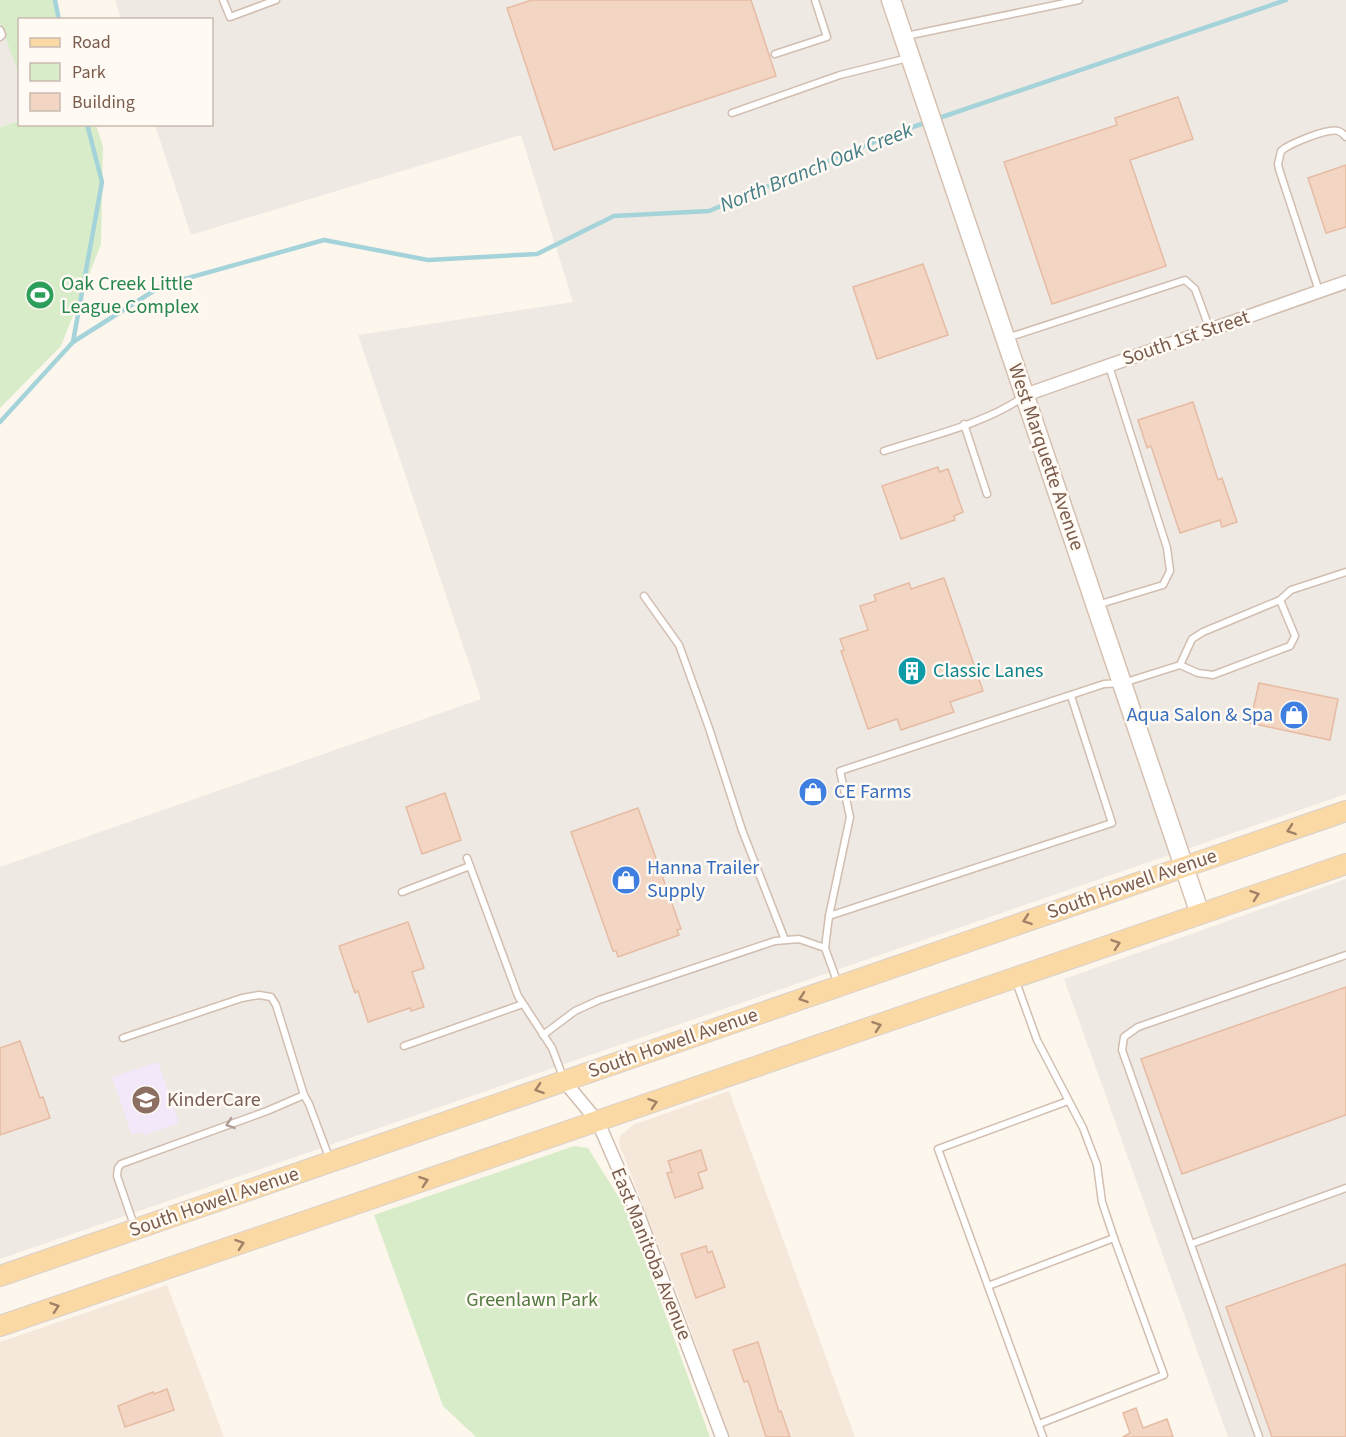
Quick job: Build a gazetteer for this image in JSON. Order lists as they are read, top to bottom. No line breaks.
{"streets":{"main road":["South Howell Avenue"],"street":["South 1st Street","West Marquette Avenue","East Manitoba Avenue"]},"crossings":[["South 1st Street","West Marquette Avenue"],["West Marquette Avenue","South Howell Avenue"],["South Howell Avenue","East Manitoba Avenue"]],"water":["North Branch Oak Creek"],"parks":["Greenlawn Park"],"places":{"sports":["Oak Creek Little League Complex"],"building":["Classic Lanes"],"shop":["Aqua Salon & Spa","CE Farms","Hanna Trailer Supply"],"school or university":["KinderCare"]},"legend":["Road","Park","Building"]}
